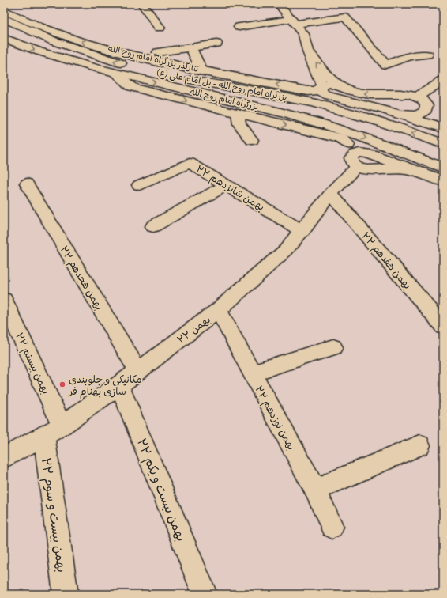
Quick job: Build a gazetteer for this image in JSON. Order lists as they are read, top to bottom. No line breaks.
{"streets":{"main road":["کنارگذر بزرگراه امام روح الله","بزرگراه امام روح الله - پل امام علی (ع)","بزرگراه امام روح الله","۲۲ بهمن شانزدهم","۲۲ بهمن هفدهم","۲۲ بهمن هجدهم","۲۲ بهمن","۲۲ بهمن بیستم","۲۲ بهمن نوزدهم","۲۲ بهمن بیست و یکم","۲۲ بهمن بیست و سوم"]},"crossings":[["۲۲ بهمن شانزدهم","۲۲ بهمن"],["۲۲ بهمن هفدهم","۲۲ بهمن"],["۲۲ بهمن هجدهم","۲۲ بهمن"],["۲۲ بهمن","۲۲ بهمن بیستم"],["۲۲ بهمن","۲۲ بهمن نوزدهم"],["۲۲ بهمن","۲۲ بهمن بیست و یکم"],["۲۲ بهمن","۲۲ بهمن بیست و سوم"],["۲۲ بهمن بیستم","۲۲ بهمن بیست و سوم"]],"places":["مکانیکی و جلوبندی سازی بهنام فر"]}
